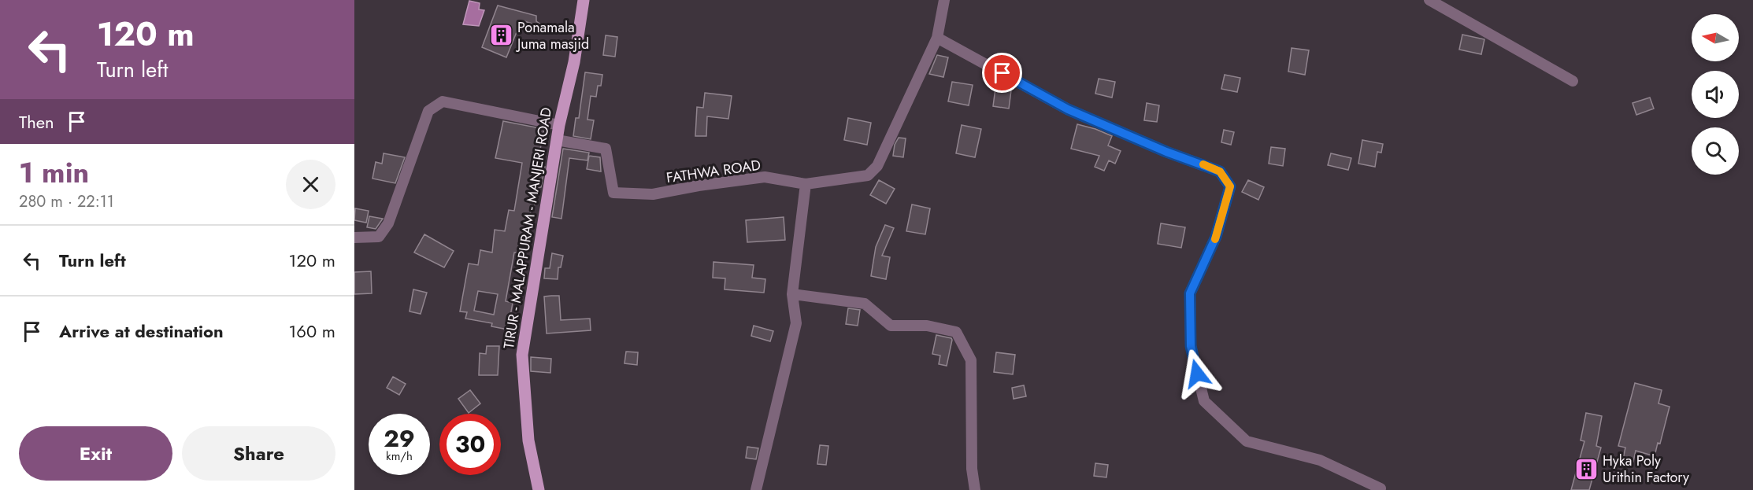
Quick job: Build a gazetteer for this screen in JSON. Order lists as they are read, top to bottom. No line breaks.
{"streets":{"main road":["TIRUR - MALAPPURAM - MANJERI ROAD"],"street":["FATHWA ROAD"]},"crossings":[["FATHWA ROAD","TIRUR - MALAPPURAM - MANJERI ROAD"]],"places":{"building":["Ponamala Juma masjid","Hyka Poly Urithin Factory"]},"north":"left","page":{"turn":["120 m","Turn left"],"then":"Then","heading":["1 min","280 m · 22:11"],"list":[{"name":"Turn left","value":"120 m"},{"name":"Arrive at destination","value":"160 m"}],"speed":"29 km/h","limit":"30","buttons":["Exit","Share"]}}
